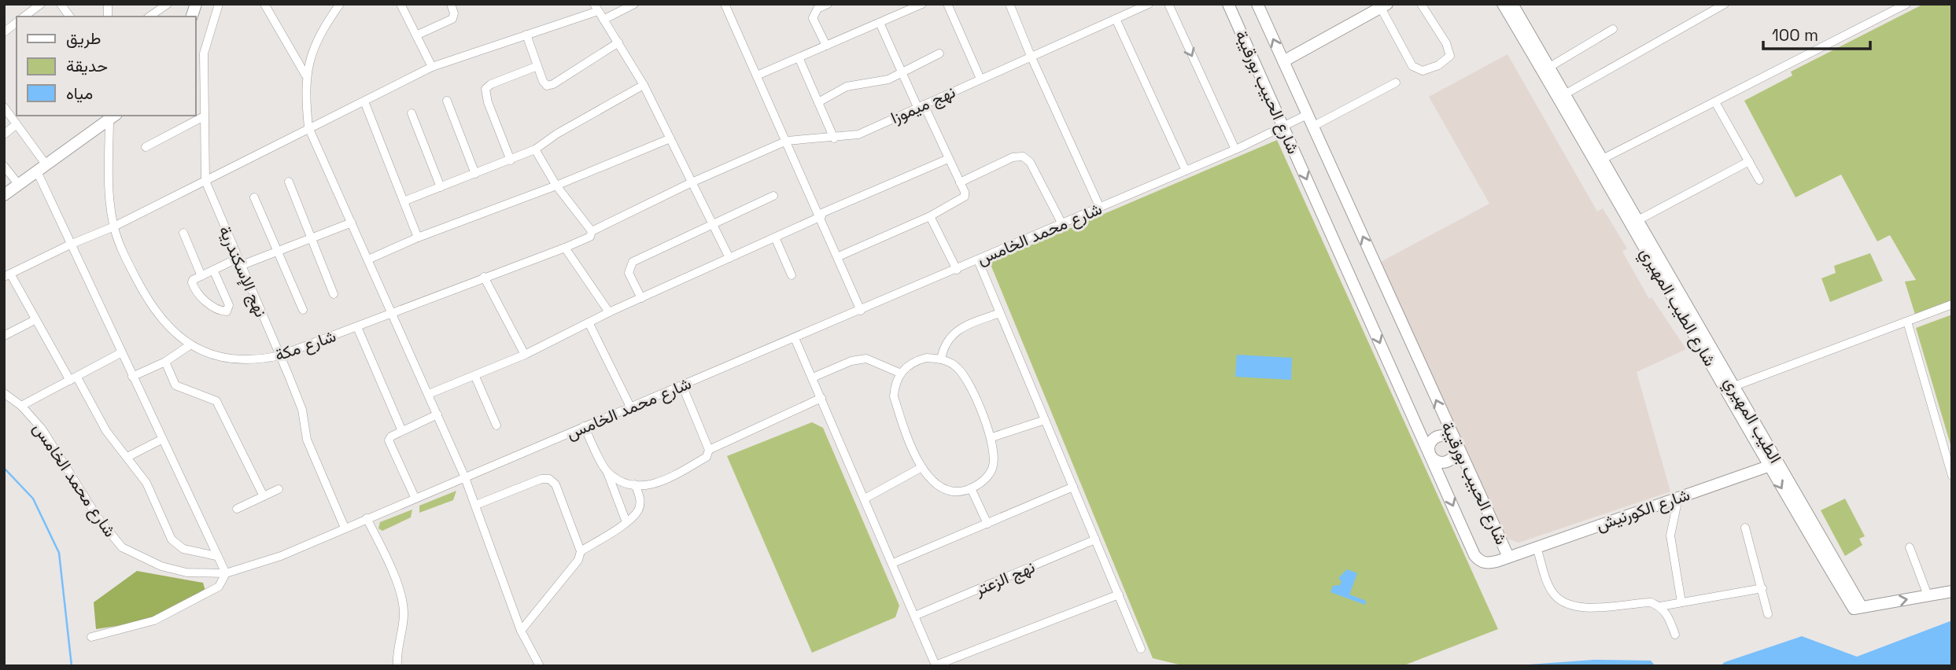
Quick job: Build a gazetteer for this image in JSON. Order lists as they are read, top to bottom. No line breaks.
{"streets":{"street":["شارع الحبيب بورقيبة","نهج ميموزا","شارع محمد الخامس","نهج الإسكندرية","شارع الطيب المهيري","شارع مكة","شارع الكورنيش","نهج الزعتر"]},"crossings":[["شارع الحبيب بورقيبة","شارع محمد الخامس"],["شارع الحبيب بورقيبة","شارع الكورنيش"],["نهج ميموزا","شارع مكة"],["شارع محمد الخامس","نهج الإسكندرية"],["نهج الإسكندرية","شارع مكة"],["شارع الطيب المهيري","شارع الكورنيش"]],"legend":["طريق","حديقة","مياه"],"scale_bar":"100 m"}
